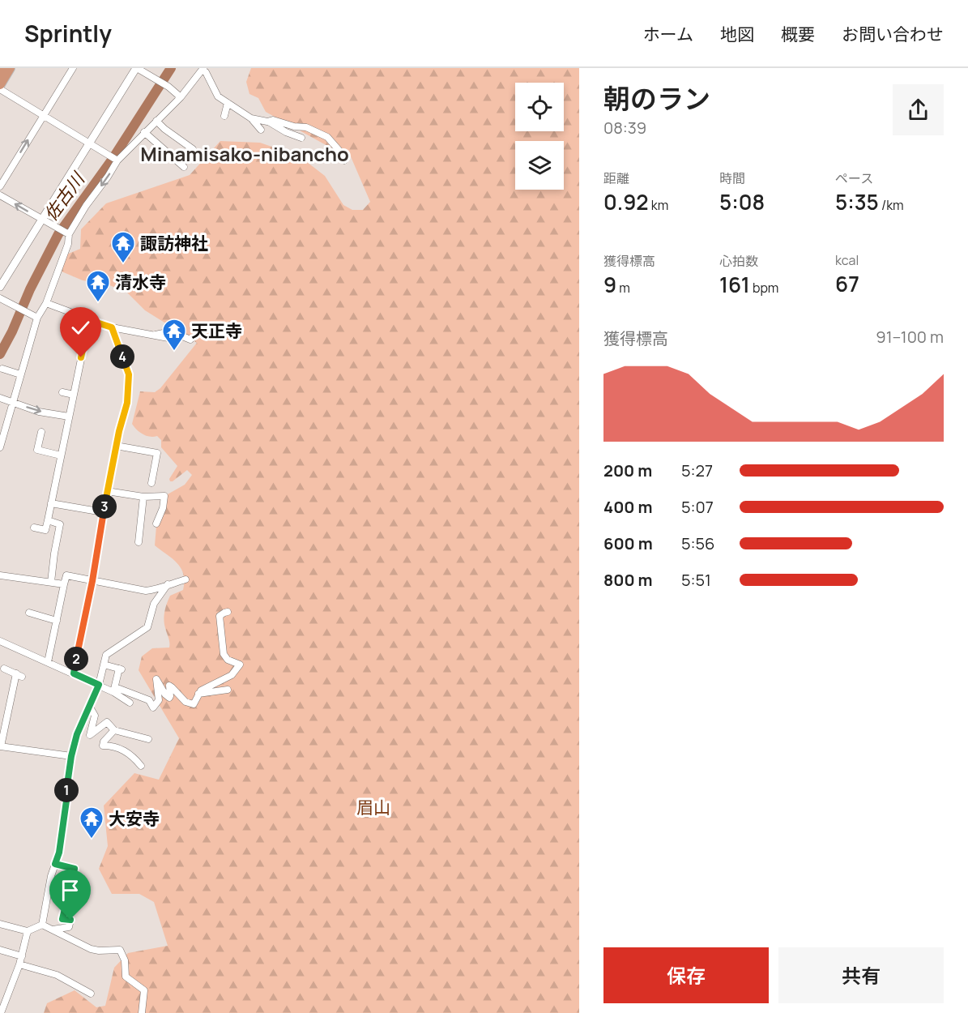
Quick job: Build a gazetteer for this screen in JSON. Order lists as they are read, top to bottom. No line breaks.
{"districts":["Minamisako-nibancho"],"water":["佐古川"],"parks":["眉山"],"places":{"temple":["諏訪神社","清水寺","天正寺","大安寺"]},"page":{"header":"Sprintly","nav":["ホーム","地図","概要","お問い合わせ"],"heading":["朝のラン","08:39"],"stats":[["距離","0.92 km"],["時間","5:08"],["ペース","5:35 /km"],["獲得標高","9 m"],["心拍数","161 bpm"],["kcal","67"]],"chart":["獲得標高","91–100 m"],"pins":["4","3","2","1"],"list":[{"name":"200 m","note":"5:27"},{"name":"400 m","note":"5:07"},{"name":"600 m","note":"5:56"},{"name":"800 m","note":"5:51"}],"buttons":["保存","共有"]}}
